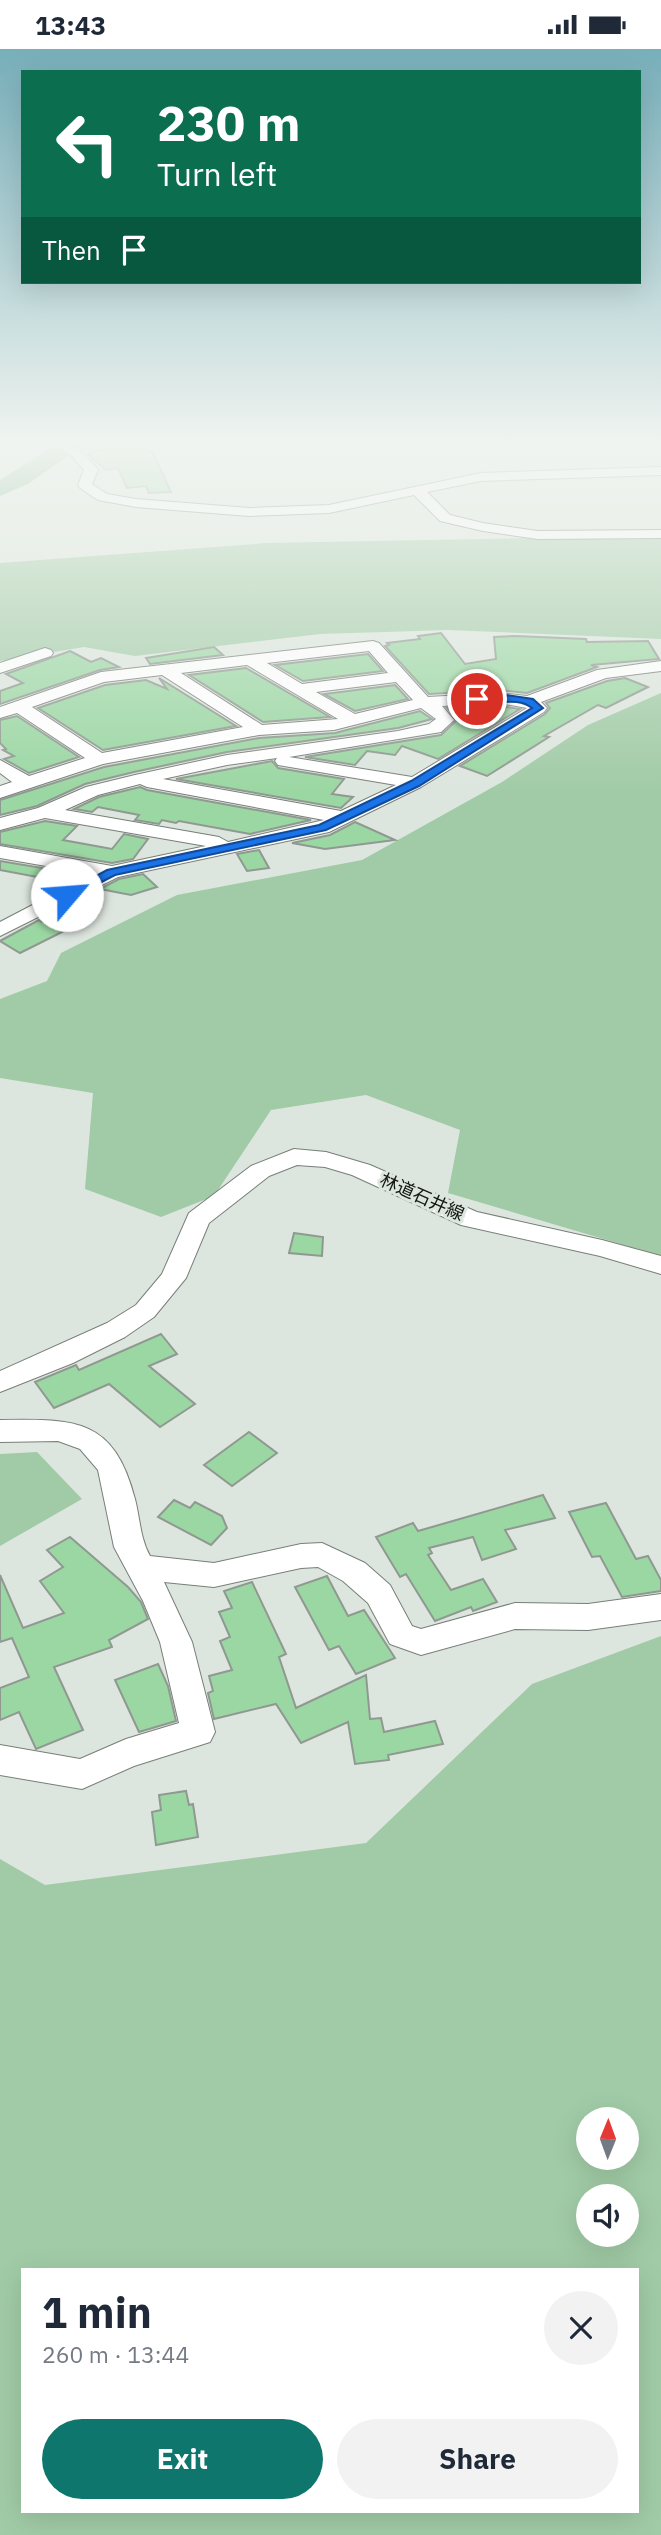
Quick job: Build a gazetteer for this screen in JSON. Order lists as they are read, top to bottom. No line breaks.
{"streets":{"street":["林道石井線"]},"north":"top","page":{"status":"13:43","turn":["230 m","Turn left"],"then":"Then","heading":["1 min","260 m · 13:44"],"buttons":["Exit","Share"]}}
